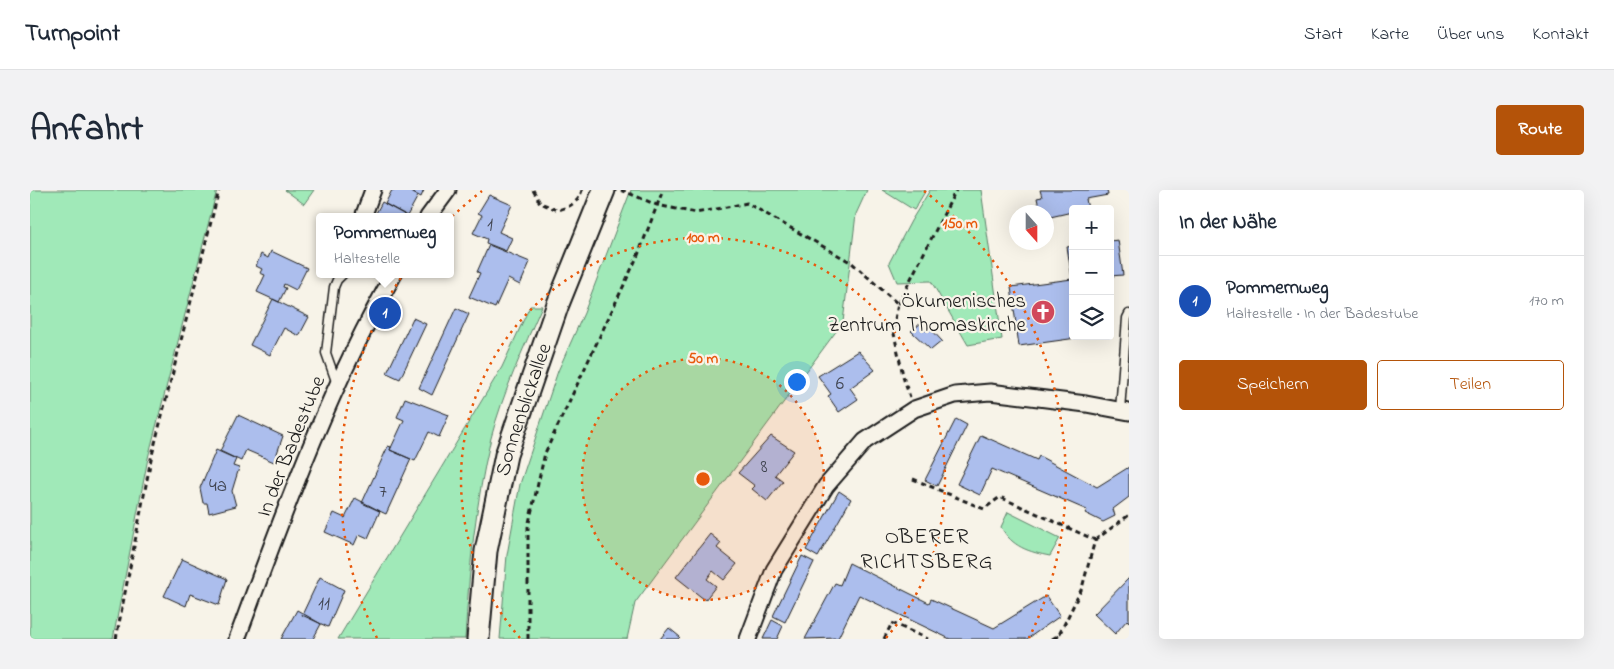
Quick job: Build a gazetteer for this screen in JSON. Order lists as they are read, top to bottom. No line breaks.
{"streets":{"main road":["Sonnenblickallee"],"street":["In der Badestube"]},"districts":["OBERER RICHTSBERG"],"places":{"church":["Ökumenisches Zentrum Thomaskirche"]},"house_numbers":["1","6","8","4a","7","11"],"north":"bottom","page":{"header":"Turnpoint","nav":["Start","Karte","Über uns","Kontakt"],"title":"Anfahrt","buttons":["Route",["Speichern","Teilen"]],"heading":"In der Nähe","map_buttons":["+","−"],"popup":["Pommernweg","Haltestelle"],"list":[{"mark":"1","name":"Pommernweg","note":"Haltestelle · In der Badestube","value":"170 m"}],"pins":"1"},"rings":["150 m","100 m","50 m"]}
